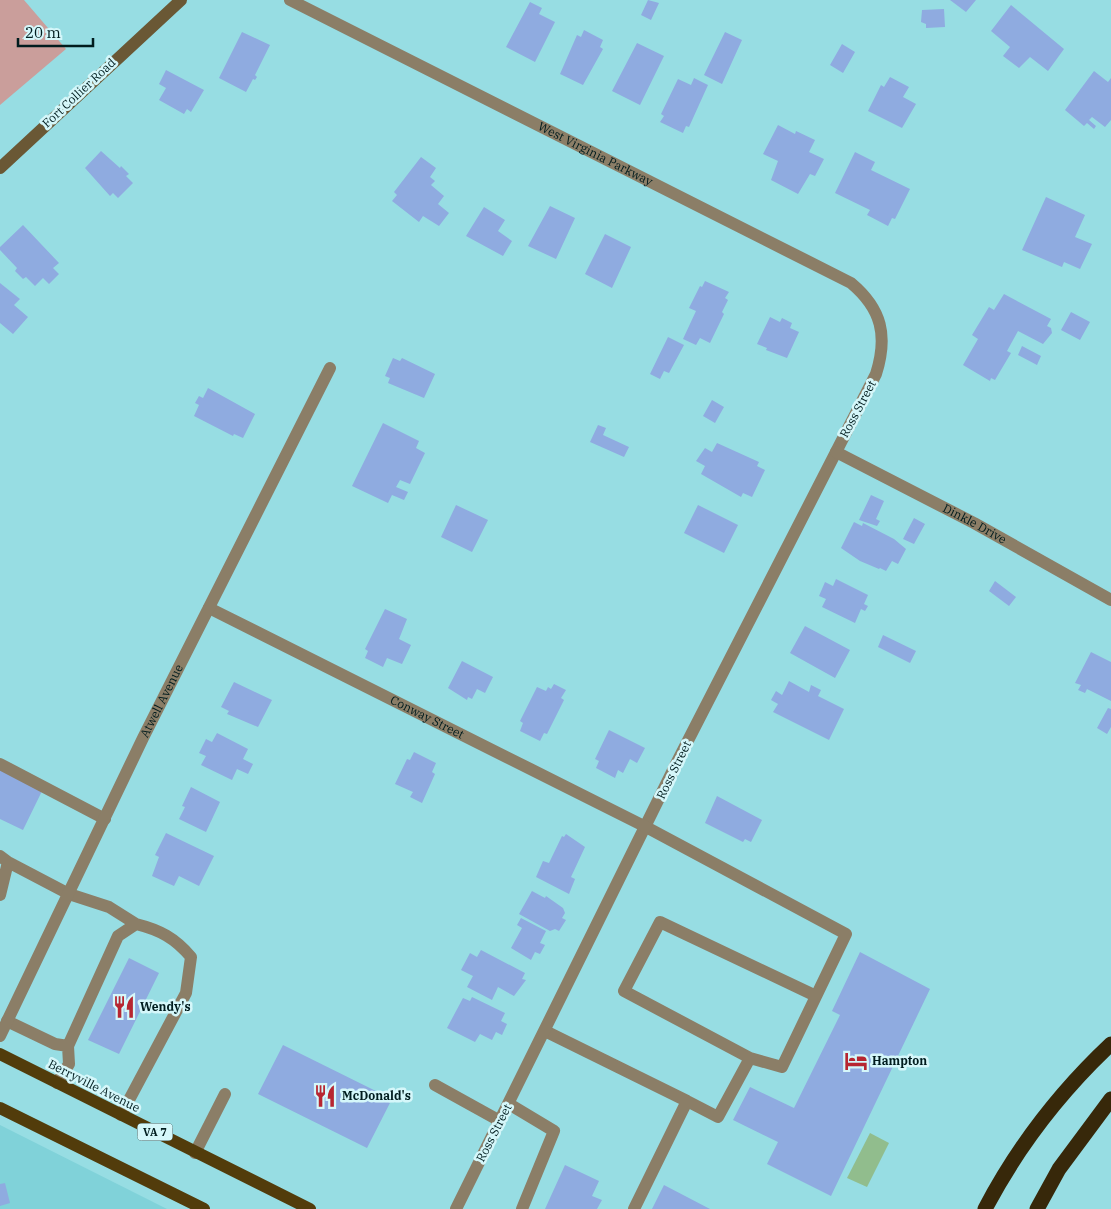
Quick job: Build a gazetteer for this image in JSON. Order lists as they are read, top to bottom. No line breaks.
{"streets":{"main road":["Berryville Avenue","VA 7"],"street":["Fort Collier Road","West Virginia Parkway","Ross Street","Dinkle Drive","Atwell Avenue","Conway Street"]},"crossings":[["West Virginia Parkway","Ross Street"],["Ross Street","Dinkle Drive"],["Ross Street","Conway Street"],["Atwell Avenue","Conway Street"]],"places":{"restaurant":["Wendy's","McDonald's"],"hotel":["Hampton"]},"scale_bar":"20 m"}
